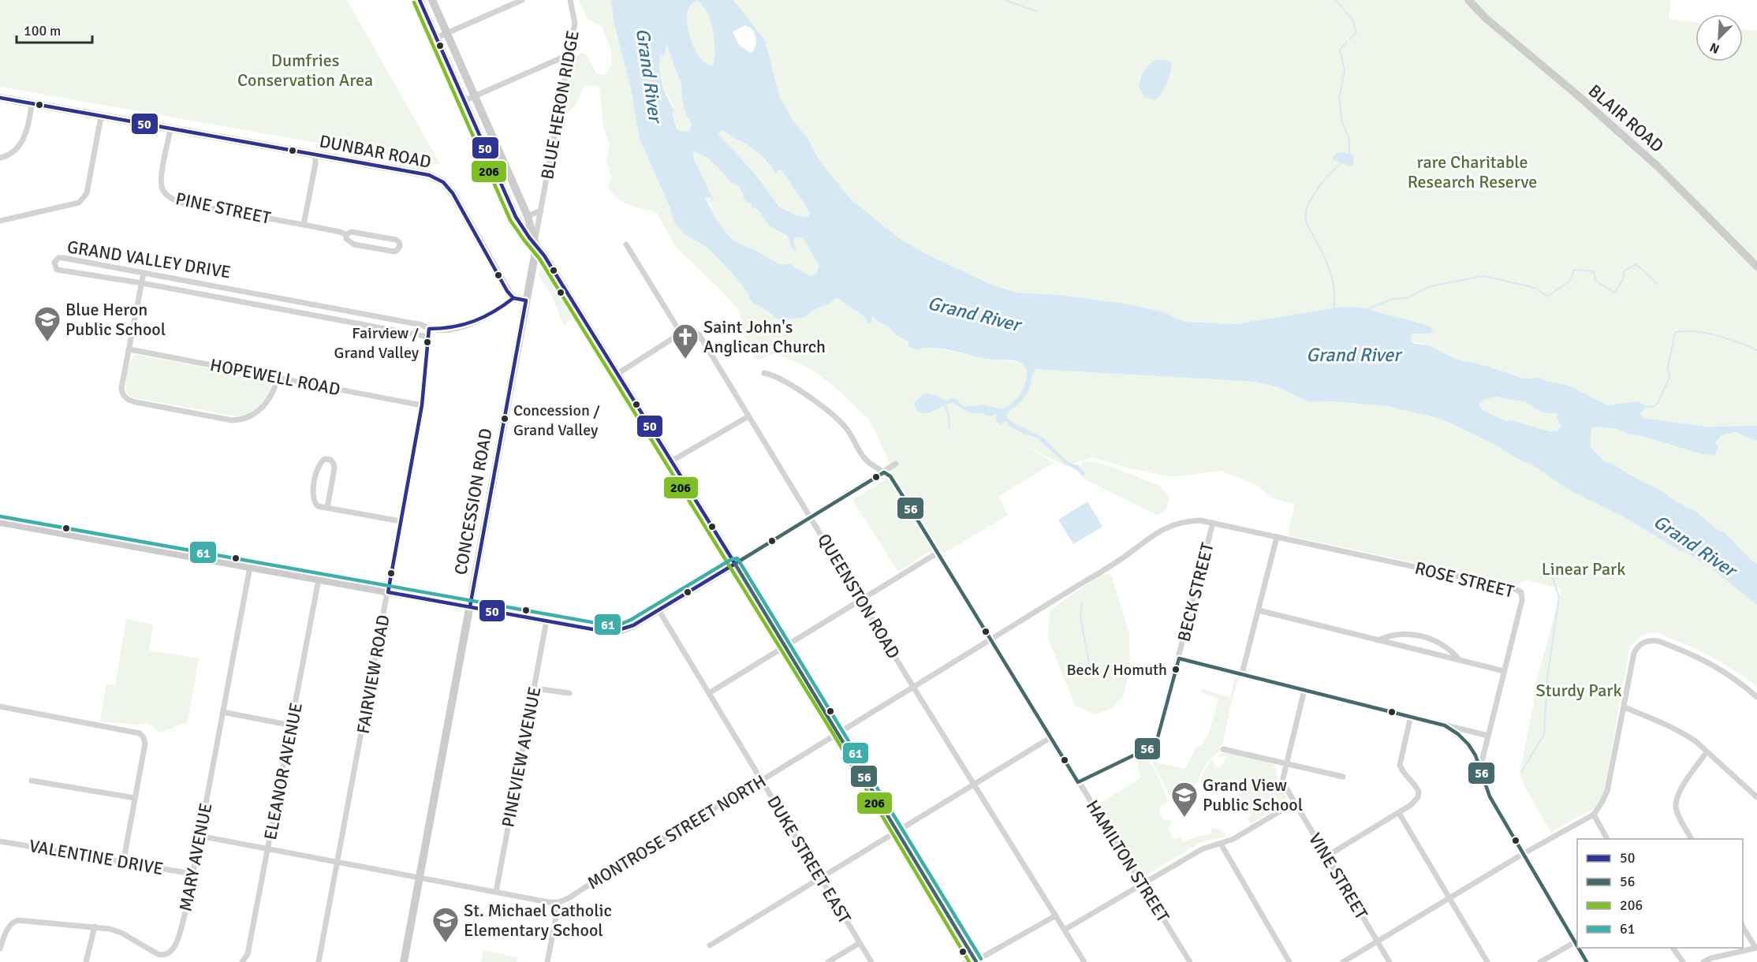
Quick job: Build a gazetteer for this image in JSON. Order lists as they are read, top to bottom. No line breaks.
{"streets":{"main road":["BLAIR ROAD","DUNBAR ROAD","CONCESSION ROAD"],"street":["BLUE HERON RIDGE","PINE STREET","GRAND VALLEY DRIVE","HOPEWELL ROAD","ROSE STREET","BECK STREET","QUEENSTON ROAD","FAIRVIEW ROAD","PINEVIEW AVENUE","ELEANOR AVENUE","MONTROSE STREET NORTH","VALENTINE DRIVE","MARY AVENUE","DUKE STREET EAST","HAMILTON STREET","VINE STREET"]},"crossings":[["BLUE HERON RIDGE","CONCESSION ROAD"],["DUNBAR ROAD","PINE STREET"],["DUNBAR ROAD","GRAND VALLEY DRIVE"],["GRAND VALLEY DRIVE","FAIRVIEW ROAD"],["HOPEWELL ROAD","FAIRVIEW ROAD"],["ROSE STREET","BECK STREET"],["ROSE STREET","MONTROSE STREET NORTH"],["ROSE STREET","HAMILTON STREET"],["BECK STREET","HAMILTON STREET"],["QUEENSTON ROAD","MONTROSE STREET NORTH"],["MONTROSE STREET NORTH","DUKE STREET EAST"],["MONTROSE STREET NORTH","HAMILTON STREET"],["VALENTINE DRIVE","MARY AVENUE"]],"water":["Grand River"],"parks":["Dumfries Conservation Area","rare Charitable Research Reserve","Linear Park","Sturdy Park"],"places":{"other":["Fairview / Grand Valley","Concession / Grand Valley","Beck / Homuth"],"school or university":["Blue Heron Public School","Grand View Public School","St. Michael Catholic Elementary School"],"church":["Saint John's Anglican Church"]},"lines":["transit line 50","transit line 206","transit line 56","transit line 61"],"legend":["50","56","206","61"],"scale_bar":"100 m","north":"bottom left"}
